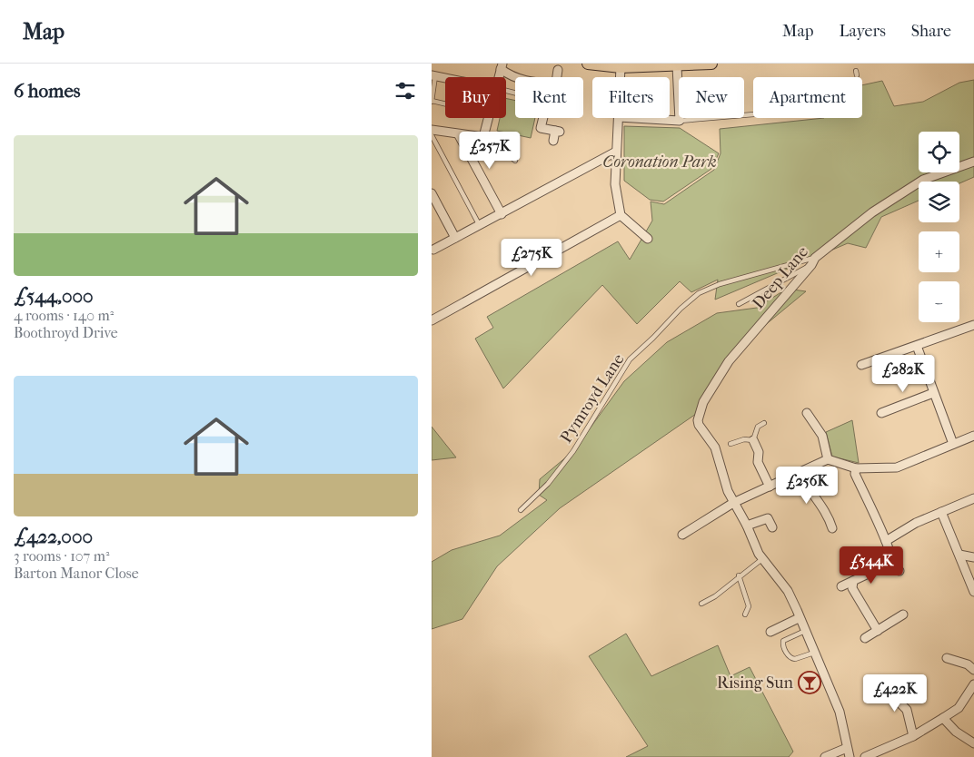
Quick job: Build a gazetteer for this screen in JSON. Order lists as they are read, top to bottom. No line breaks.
{"streets":{"street":["Deep Lane"],"lane":["Pymroyd Lane"]},"crossings":[["Deep Lane","Pymroyd Lane"]],"parks":["Coronation Park"],"places":{"bar":["Rising Sun"]},"page":{"header":"Map","nav":["Map","Layers","Share"],"heading":"6 homes","chip":["Buy","Rent","Filters","New","Apartment"],"list":[{"name":"£544,000","note":"4 rooms · 140 m² · Boothroyd Drive"},{"name":"£422,000","note":"3 rooms · 107 m² · Barton Manor Close"}],"map_buttons":["+","−"],"price":["£257K","£275K","£282K","£256K","£544K","£422K"]}}
